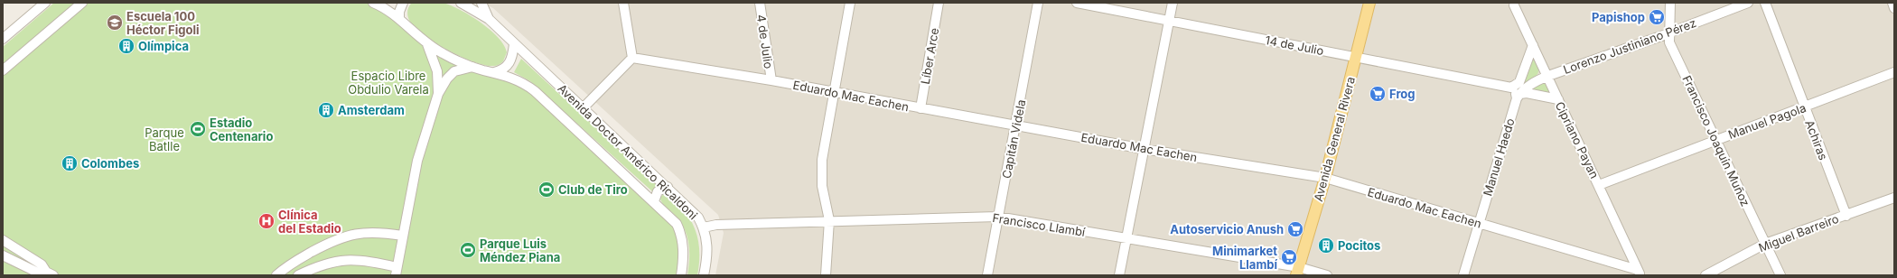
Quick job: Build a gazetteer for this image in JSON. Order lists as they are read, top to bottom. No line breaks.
{"streets":{"main road":["Avenida General Rivera"],"street":["4 de Julio","14 de Julio","Lorenzo Justiniano Pérez","Líber Arce","Eduardo Mac Eachen","Manuel Pagola","Capitán Videla","Cipriano Payan","Achiras","Francisco Joaquín Muñoz","Avenida Doctor Américo Ricaldoni","Manuel Haedo","Francisco Llambí","Miguel Barreiro"]},"crossings":[["4 de Julio","Eduardo Mac Eachen"],["14 de Julio","Avenida General Rivera"],["Lorenzo Justiniano Pérez","Cipriano Payan"],["Lorenzo Justiniano Pérez","Francisco Joaquín Muñoz"],["Lorenzo Justiniano Pérez","Manuel Haedo"],["Líber Arce","Eduardo Mac Eachen"],["Eduardo Mac Eachen","Capitán Videla"],["Eduardo Mac Eachen","Avenida General Rivera"],["Eduardo Mac Eachen","Cipriano Payan"],["Eduardo Mac Eachen","Manuel Haedo"],["Manuel Pagola","Cipriano Payan"],["Manuel Pagola","Achiras"],["Manuel Pagola","Francisco Joaquín Muñoz"],["Capitán Videla","Francisco Llambí"],["Avenida General Rivera","Francisco Llambí"],["Achiras","Miguel Barreiro"],["Francisco Joaquín Muñoz","Miguel Barreiro"],["Avenida Doctor Américo Ricaldoni","Francisco Llambí"]],"parks":["Espacio Libre Obdulio Varela","Parque Batlle"],"places":{"supermarket":["Papishop","Frog","Autoservicio Anush","Minimarket Llambí"],"school or university":["Escuela 100 Héctor Figoli"],"building":["Olímpica","Amsterdam","Colombes","Pocitos"],"sports":["Estadio Centenario","Club de Tiro","Parque Luis Méndez Piana"],"hospital":["Clínica del Estadio"]}}
